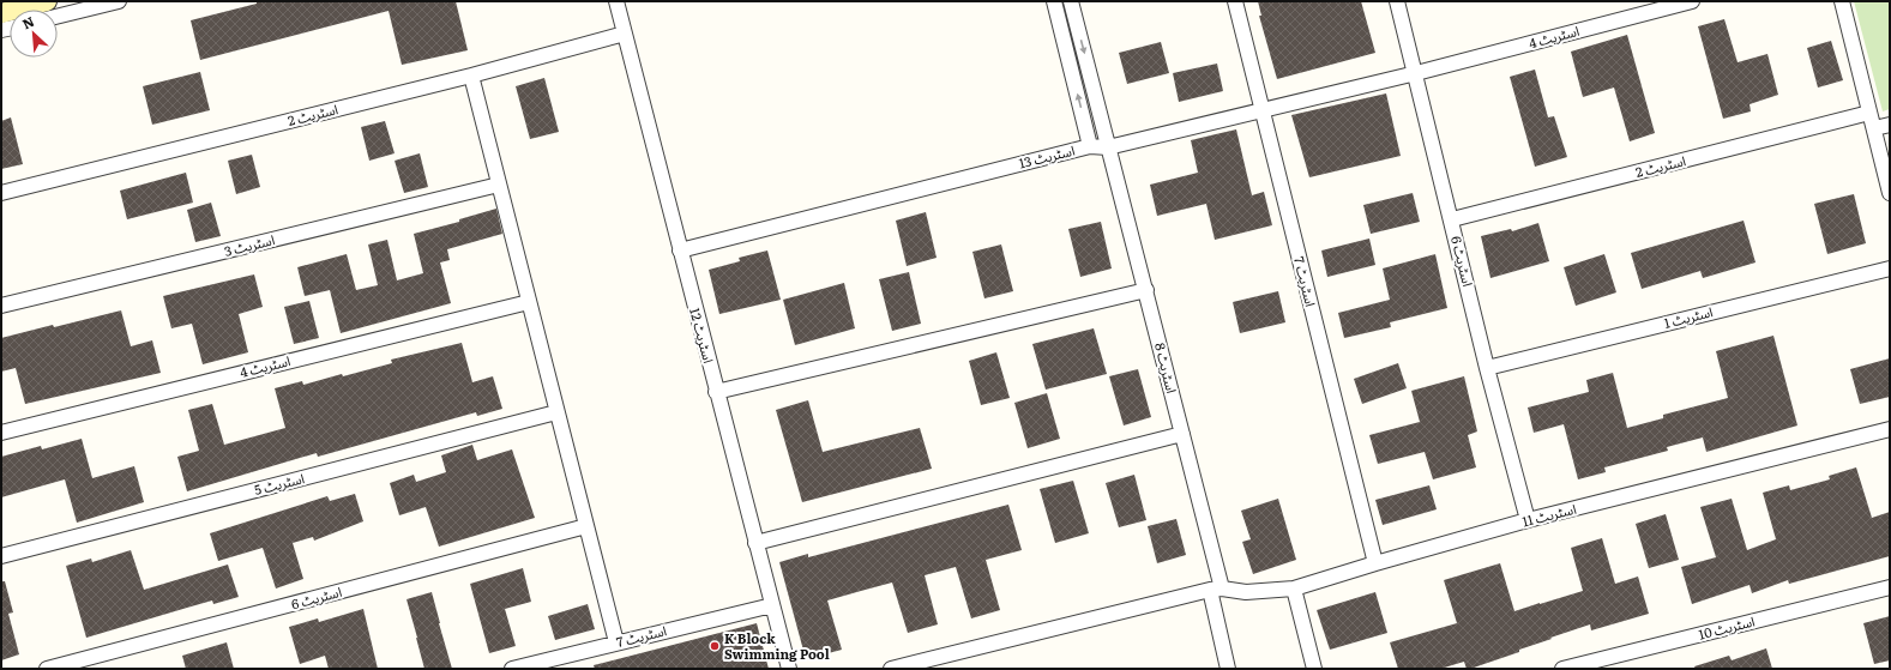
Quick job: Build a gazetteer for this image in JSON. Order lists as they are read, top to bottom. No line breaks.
{"streets":{"street":["اسٹریٹ 4","اسٹریٹ 2","اسٹریٹ 13","اسٹریٹ 3","اسٹریٹ 6","اسٹریٹ 7","اسٹریٹ 1","اسٹریٹ 12","اسٹریٹ 8","اسٹریٹ 5","اسٹریٹ 11","اسٹریٹ 10"]},"crossings":[["اسٹریٹ 4","اسٹریٹ 13"],["اسٹریٹ 4","اسٹریٹ 6"],["اسٹریٹ 2","اسٹریٹ 6"],["اسٹریٹ 2","اسٹریٹ 12"],["اسٹریٹ 13","اسٹریٹ 6"],["اسٹریٹ 13","اسٹریٹ 7"],["اسٹریٹ 13","اسٹریٹ 12"],["اسٹریٹ 13","اسٹریٹ 8"],["اسٹریٹ 6","اسٹریٹ 1"],["اسٹریٹ 6","اسٹریٹ 11"],["اسٹریٹ 7","اسٹریٹ 12"],["اسٹریٹ 7","اسٹریٹ 11"],["اسٹریٹ 8","اسٹریٹ 11"]],"places":["K Block Swimming Pool"],"north":"top left"}
